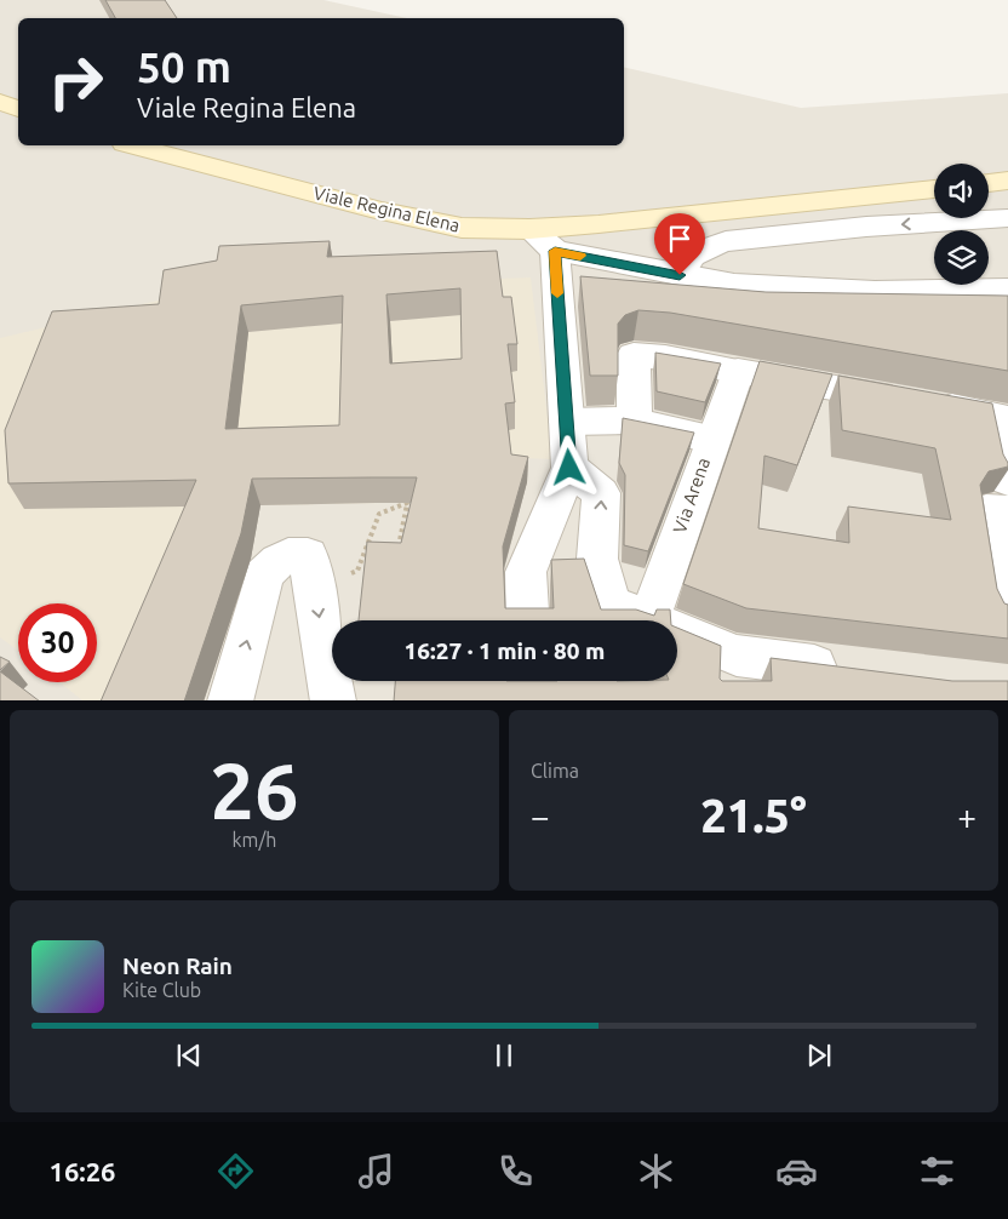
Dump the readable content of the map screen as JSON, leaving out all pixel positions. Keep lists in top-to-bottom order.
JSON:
{
  "streets": {
    "main road": ["Viale Regina Elena"],
    "street": ["Via Arena"]
  },
  "page": {
    "turn": ["50 m", "Viale Regina Elena"],
    "limit": "30",
    "trip": "16:27 · 1 min · 80 m",
    "tile": [
      ["26", "km/h"],
      "Clima"
    ],
    "heat": ["−", "21.5°", "+"],
    "song": ["Neon Rain", "Kite Club"],
    "tabs": "16:26"
  }
}
